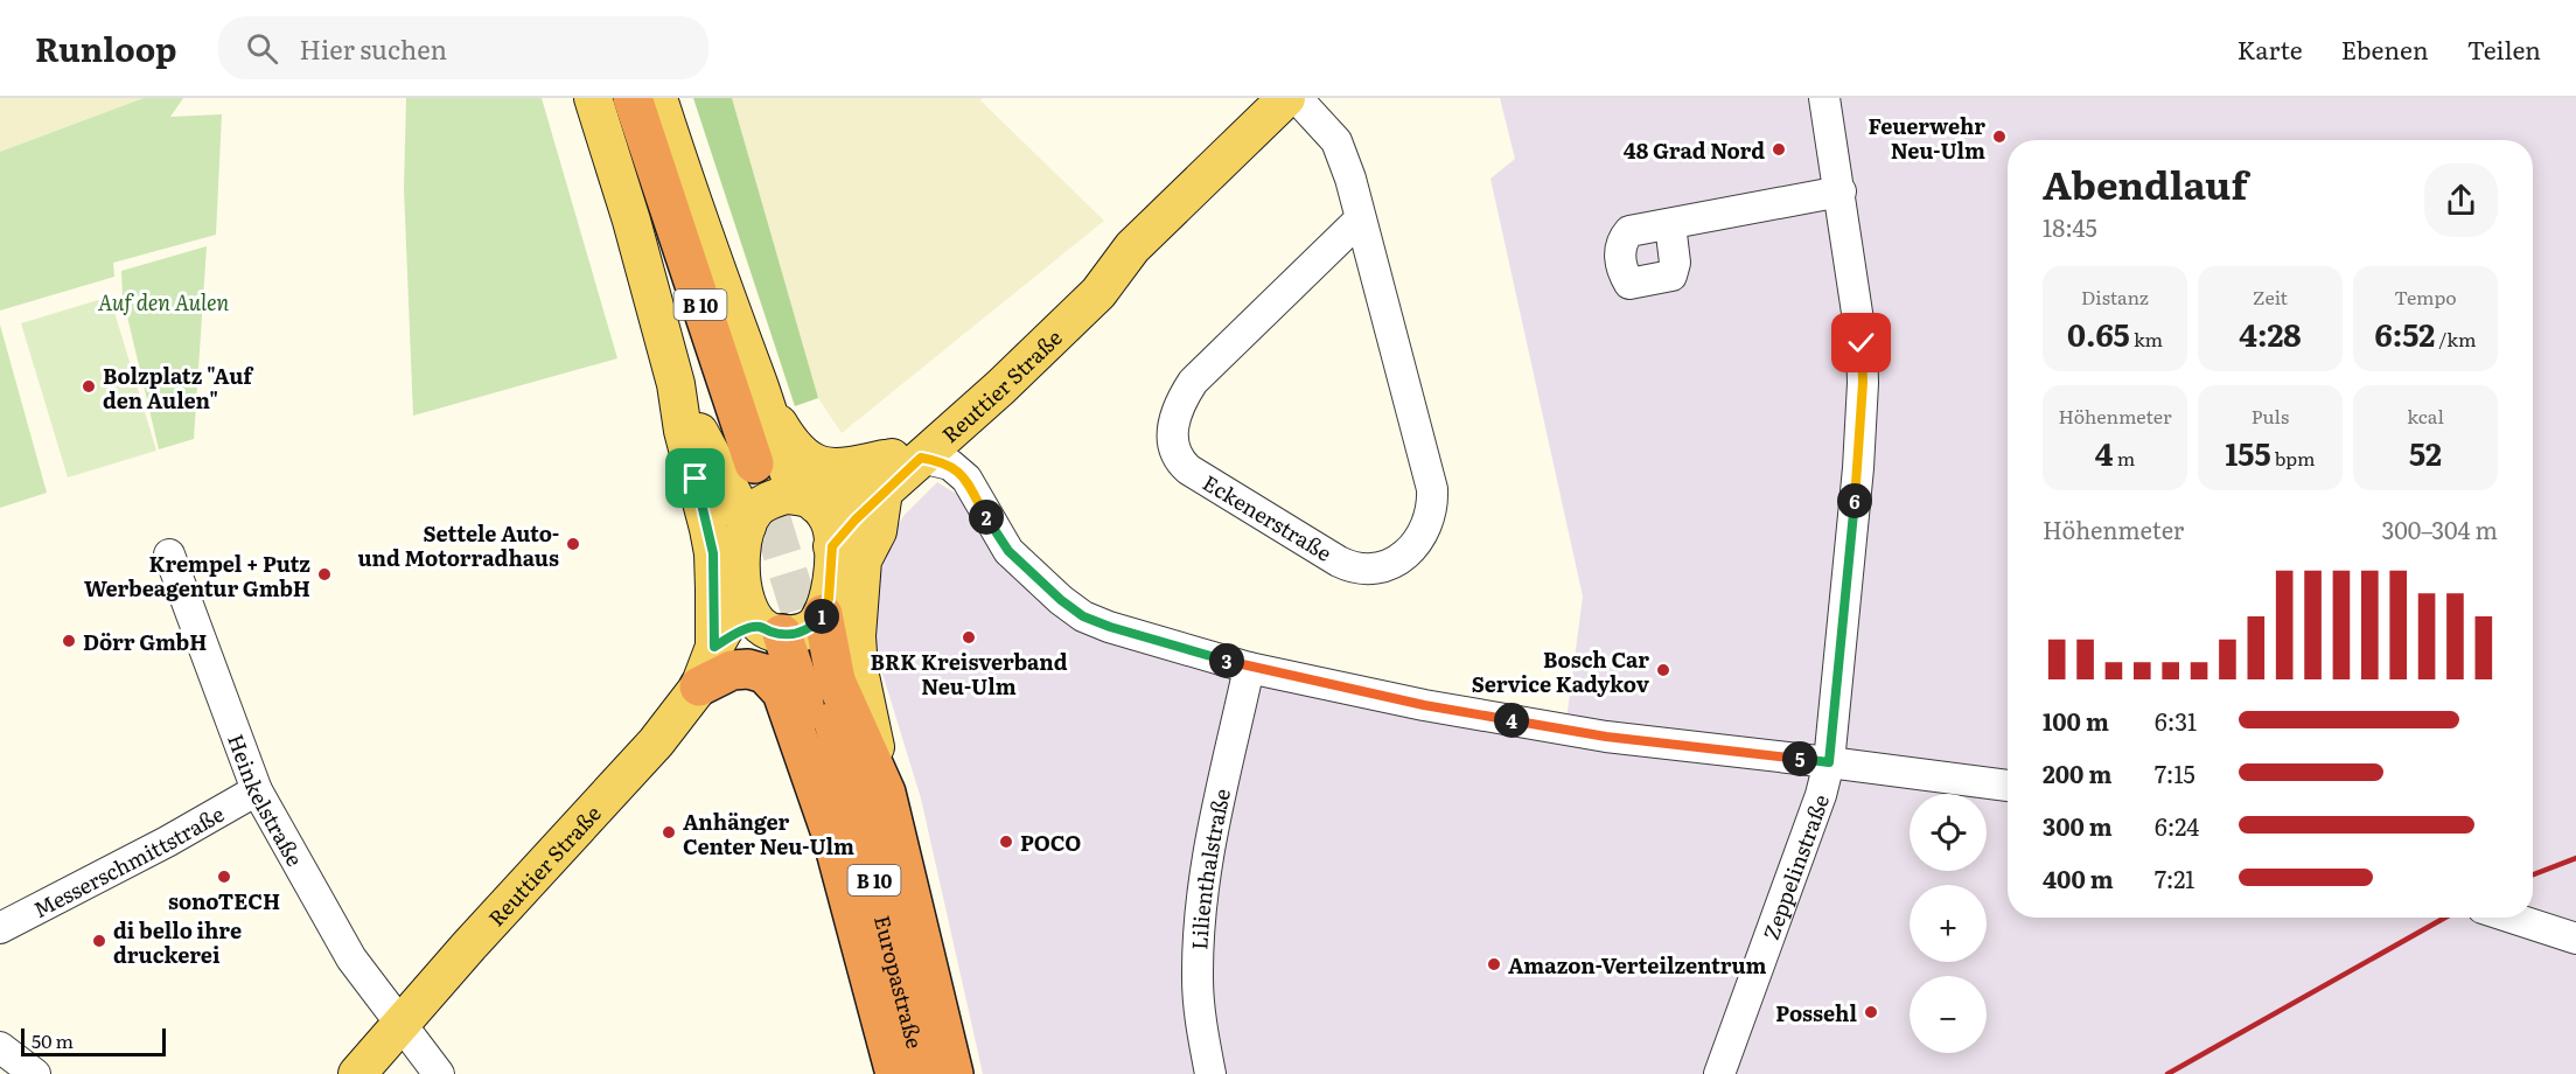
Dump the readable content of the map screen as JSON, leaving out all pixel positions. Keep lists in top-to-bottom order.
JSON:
{
  "streets": {
    "highway": ["B 10", "Europastraße"],
    "main road": ["Reuttier Straße"],
    "street": [
      "Eckenerstraße",
      "Heinkelstraße",
      "Messerschmittstraße",
      "Zeppelinstraße",
      "Lilienthalstraße"
    ]
  },
  "crossings": [
    ["Reuttier Straße", "Heinkelstraße"],
    ["Heinkelstraße", "Messerschmittstraße"]
  ],
  "parks": ["Auf den Aulen"],
  "places": [
    "Feuerwehr Neu-Ulm",
    "48 Grad Nord",
    "Bolzplatz \"Auf den Aulen\"",
    "Settele Auto- und Motorradhaus",
    "Krempel + Putz Werbeagentur GmbH",
    "BRK Kreisverband Neu-Ulm",
    "Dörr GmbH",
    "Bosch Car Service Kadykov",
    "Anhänger Center Neu-Ulm",
    "POCO",
    "sonoTECH",
    "di bello ihre druckerei",
    "Amazon-Verteilzentrum",
    "Possehl"
  ],
  "scale_bar": "50 m",
  "page": {
    "header": "Runloop",
    "search": "Hier suchen",
    "nav": ["Karte", "Ebenen", "Teilen"],
    "heading": ["Abendlauf", "18:45"],
    "stats": [
      ["Distanz", "0.65 km"],
      ["Zeit", "4:28"],
      ["Tempo", "6:52 /km"],
      ["Höhenmeter", "4 m"],
      ["Puls", "155 bpm"],
      ["kcal", "52"]
    ],
    "pins": [
      "6",
      "2",
      "1",
      "3",
      "4",
      "5"
    ],
    "chart": ["Höhenmeter", "300–304 m"],
    "list": [
      {
        "name": "100 m",
        "note": "6:31"
      },
      {
        "name": "200 m",
        "note": "7:15"
      },
      {
        "name": "300 m",
        "note": "6:24"
      },
      {
        "name": "400 m",
        "note": "7:21"
      }
    ],
    "map_buttons": ["+", "−"],
    "scale": "50 m"
  }
}
